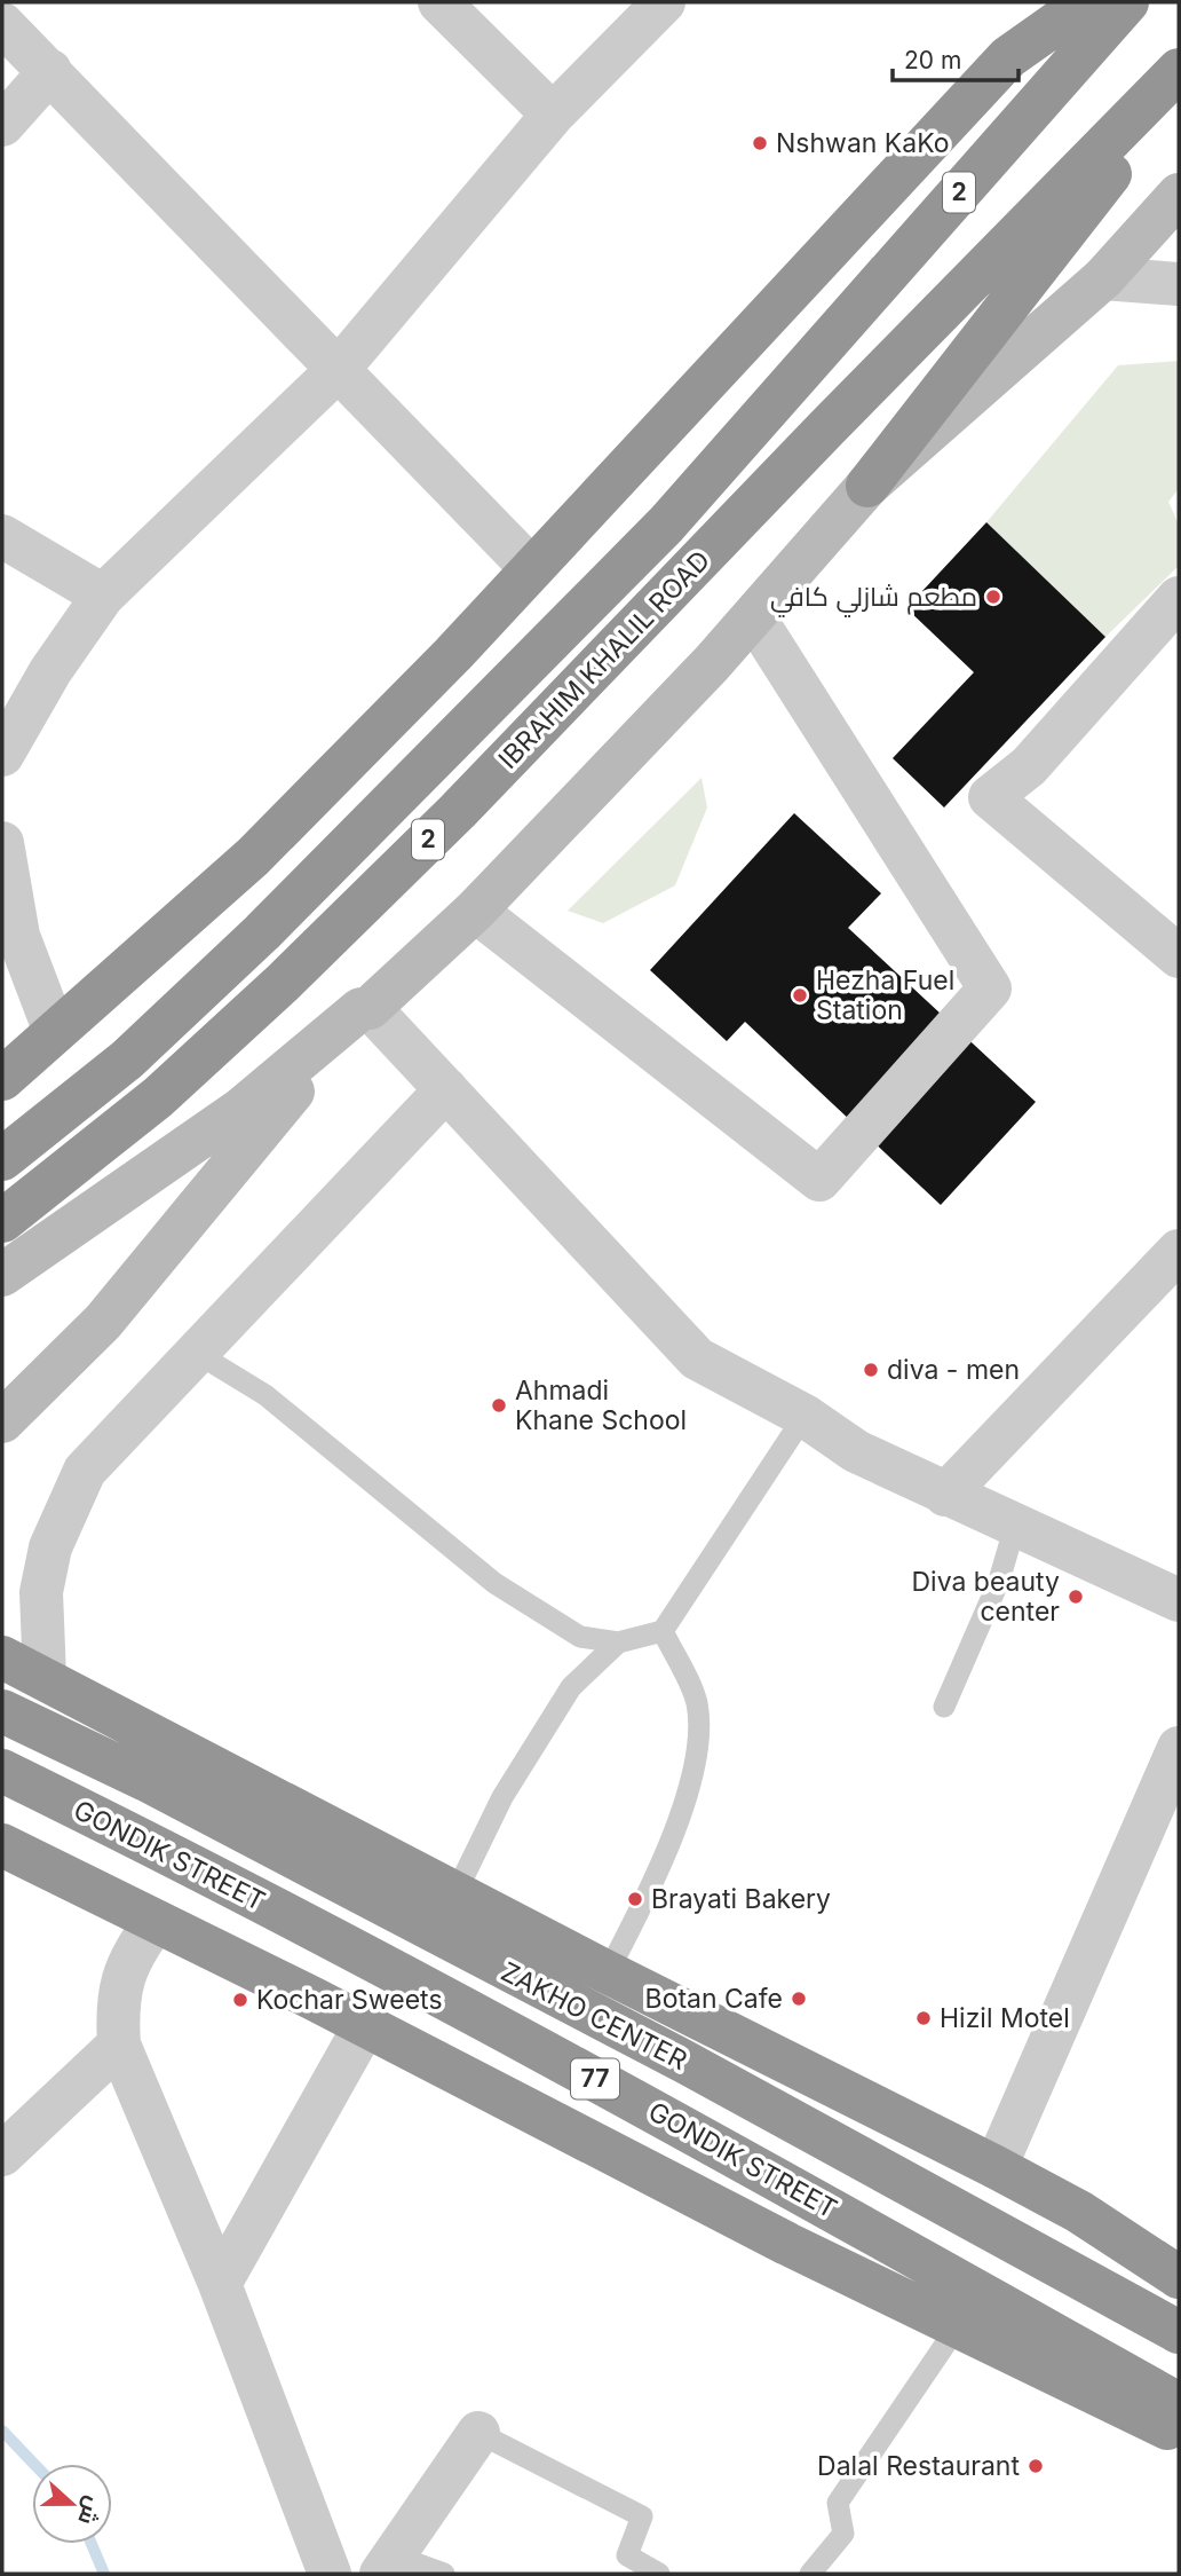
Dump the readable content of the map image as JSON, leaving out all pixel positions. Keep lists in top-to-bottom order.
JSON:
{
  "streets": {
    "highway": [
      "2",
      "IBRAHIM KHALIL ROAD",
      "GONDIK STREET",
      "ZAKHO CENTER",
      "77"
    ]
  },
  "places": [
    "Nshwan KaKo",
    "مطعم شازلي كافي",
    "Hezha Fuel Station",
    "diva - men",
    "Ahmadi Khane School",
    "Diva beauty center",
    "Brayati Bakery",
    "Botan Cafe",
    "Kochar Sweets",
    "Hizil Motel",
    "Dalal Restaurant"
  ],
  "scale_bar": "20 m",
  "north": "right"
}
